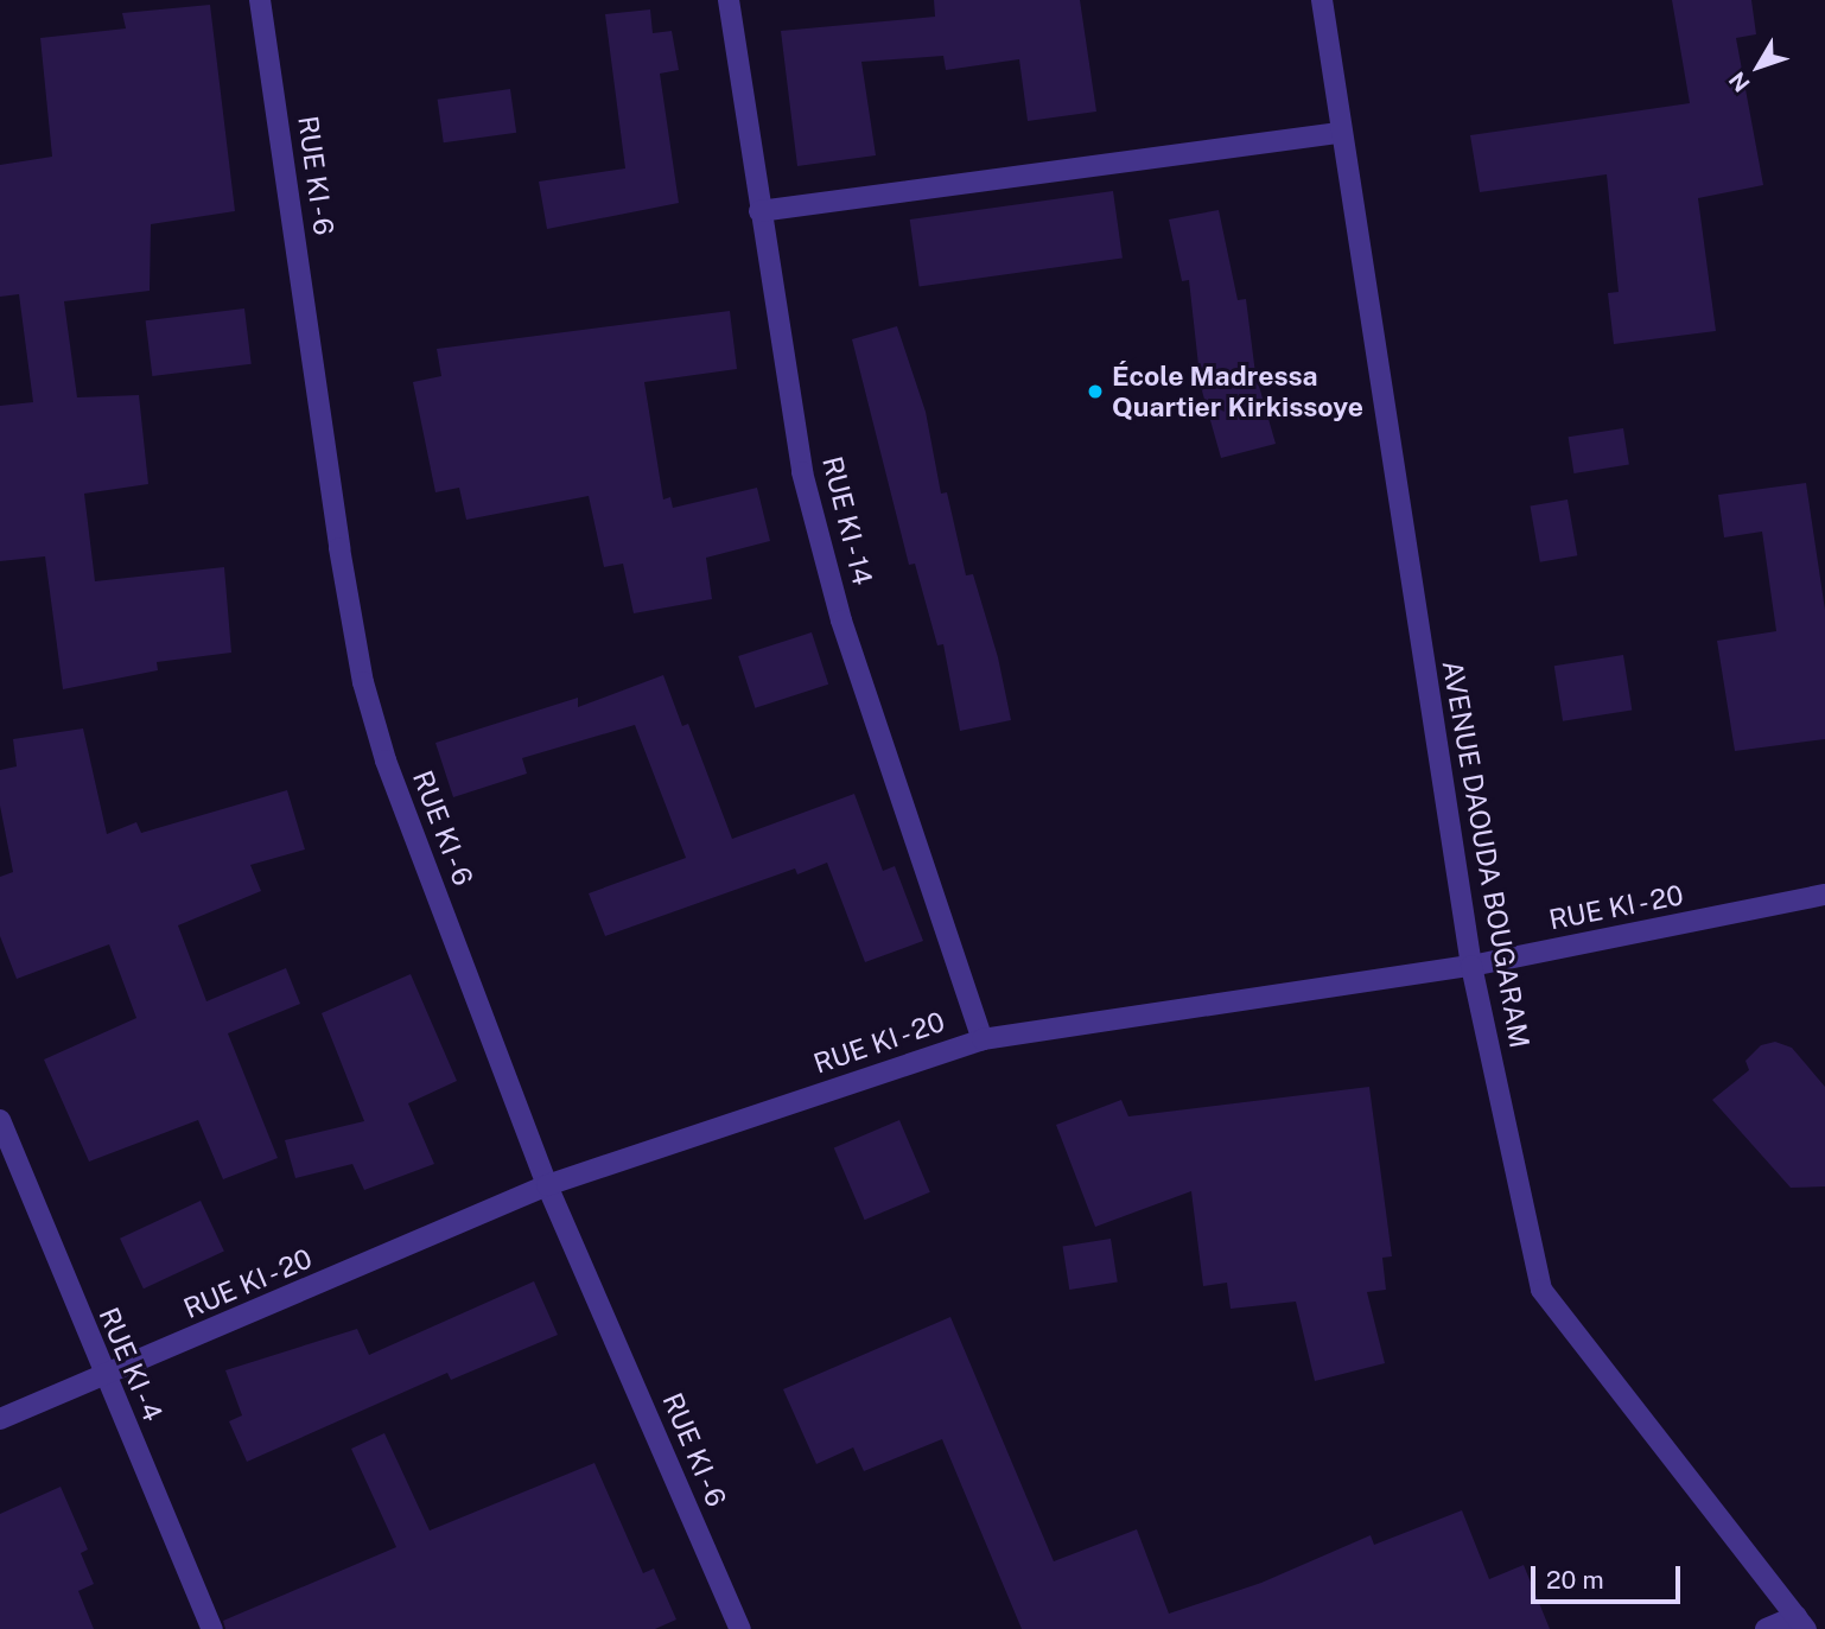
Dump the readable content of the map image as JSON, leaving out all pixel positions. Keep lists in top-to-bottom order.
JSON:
{
  "streets": {
    "street": [
      "RUE KI - 6",
      "RUE KI - 14",
      "AVENUE DAOUDA BOUGARAM",
      "RUE KI - 20",
      "RUE KI - 4"
    ]
  },
  "crossings": [
    ["RUE KI - 6", "RUE KI - 20"],
    ["RUE KI - 14", "RUE KI - 20"],
    ["AVENUE DAOUDA BOUGARAM", "RUE KI - 20"],
    ["RUE KI - 20", "RUE KI - 4"]
  ],
  "places": ["École Madressa Quartier Kirkissoye"],
  "scale_bar": "20 m",
  "north": "bottom left"
}
